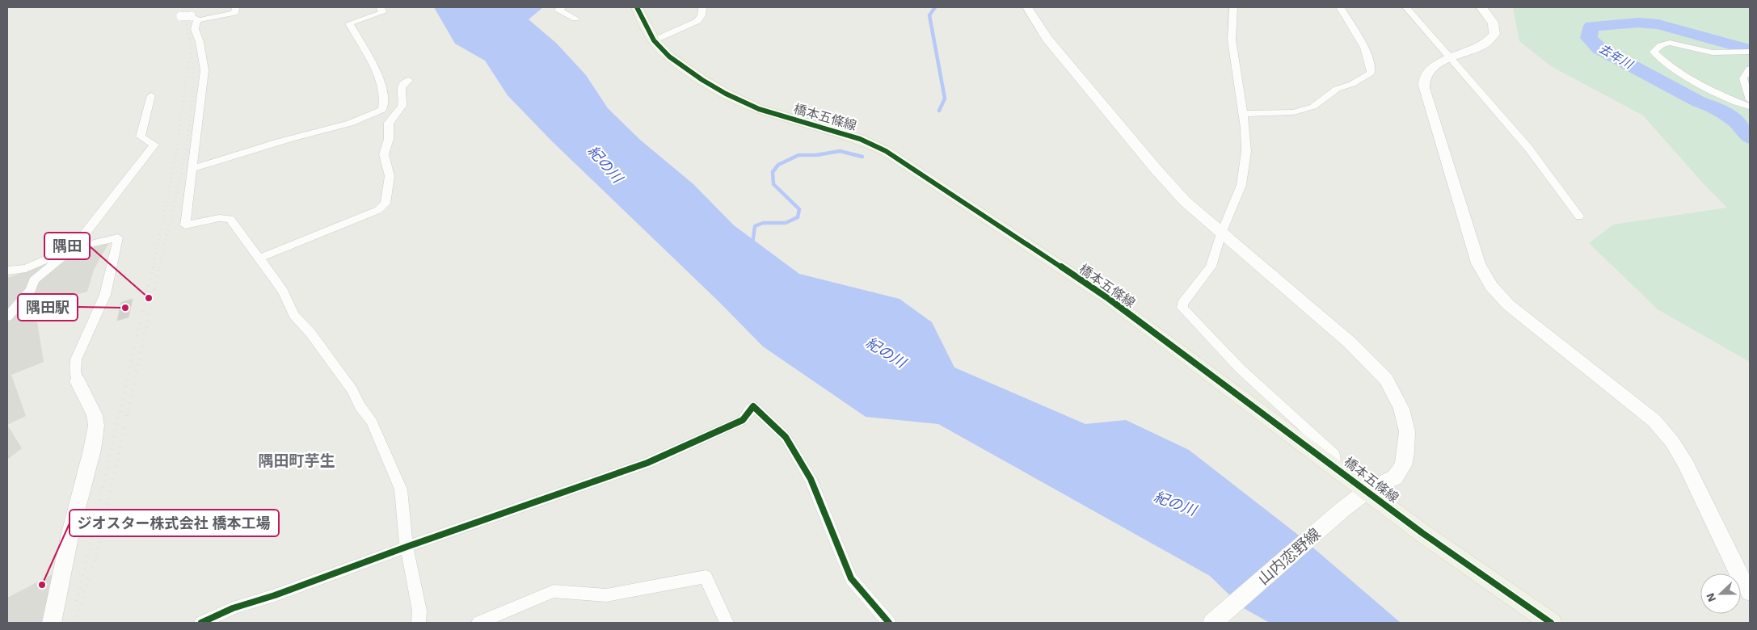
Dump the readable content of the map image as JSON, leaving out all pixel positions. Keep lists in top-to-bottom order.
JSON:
{
  "streets": {
    "main road": ["橋本五條線", "山内恋野線"]
  },
  "crossings": [
    ["橋本五條線", "山内恋野線"]
  ],
  "districts": ["隅田町芋生"],
  "water": ["去年川", "紀の川"],
  "places": ["隅田", "隅田駅", "ジオスター株式会社 橋本工場"],
  "north": "left"
}
